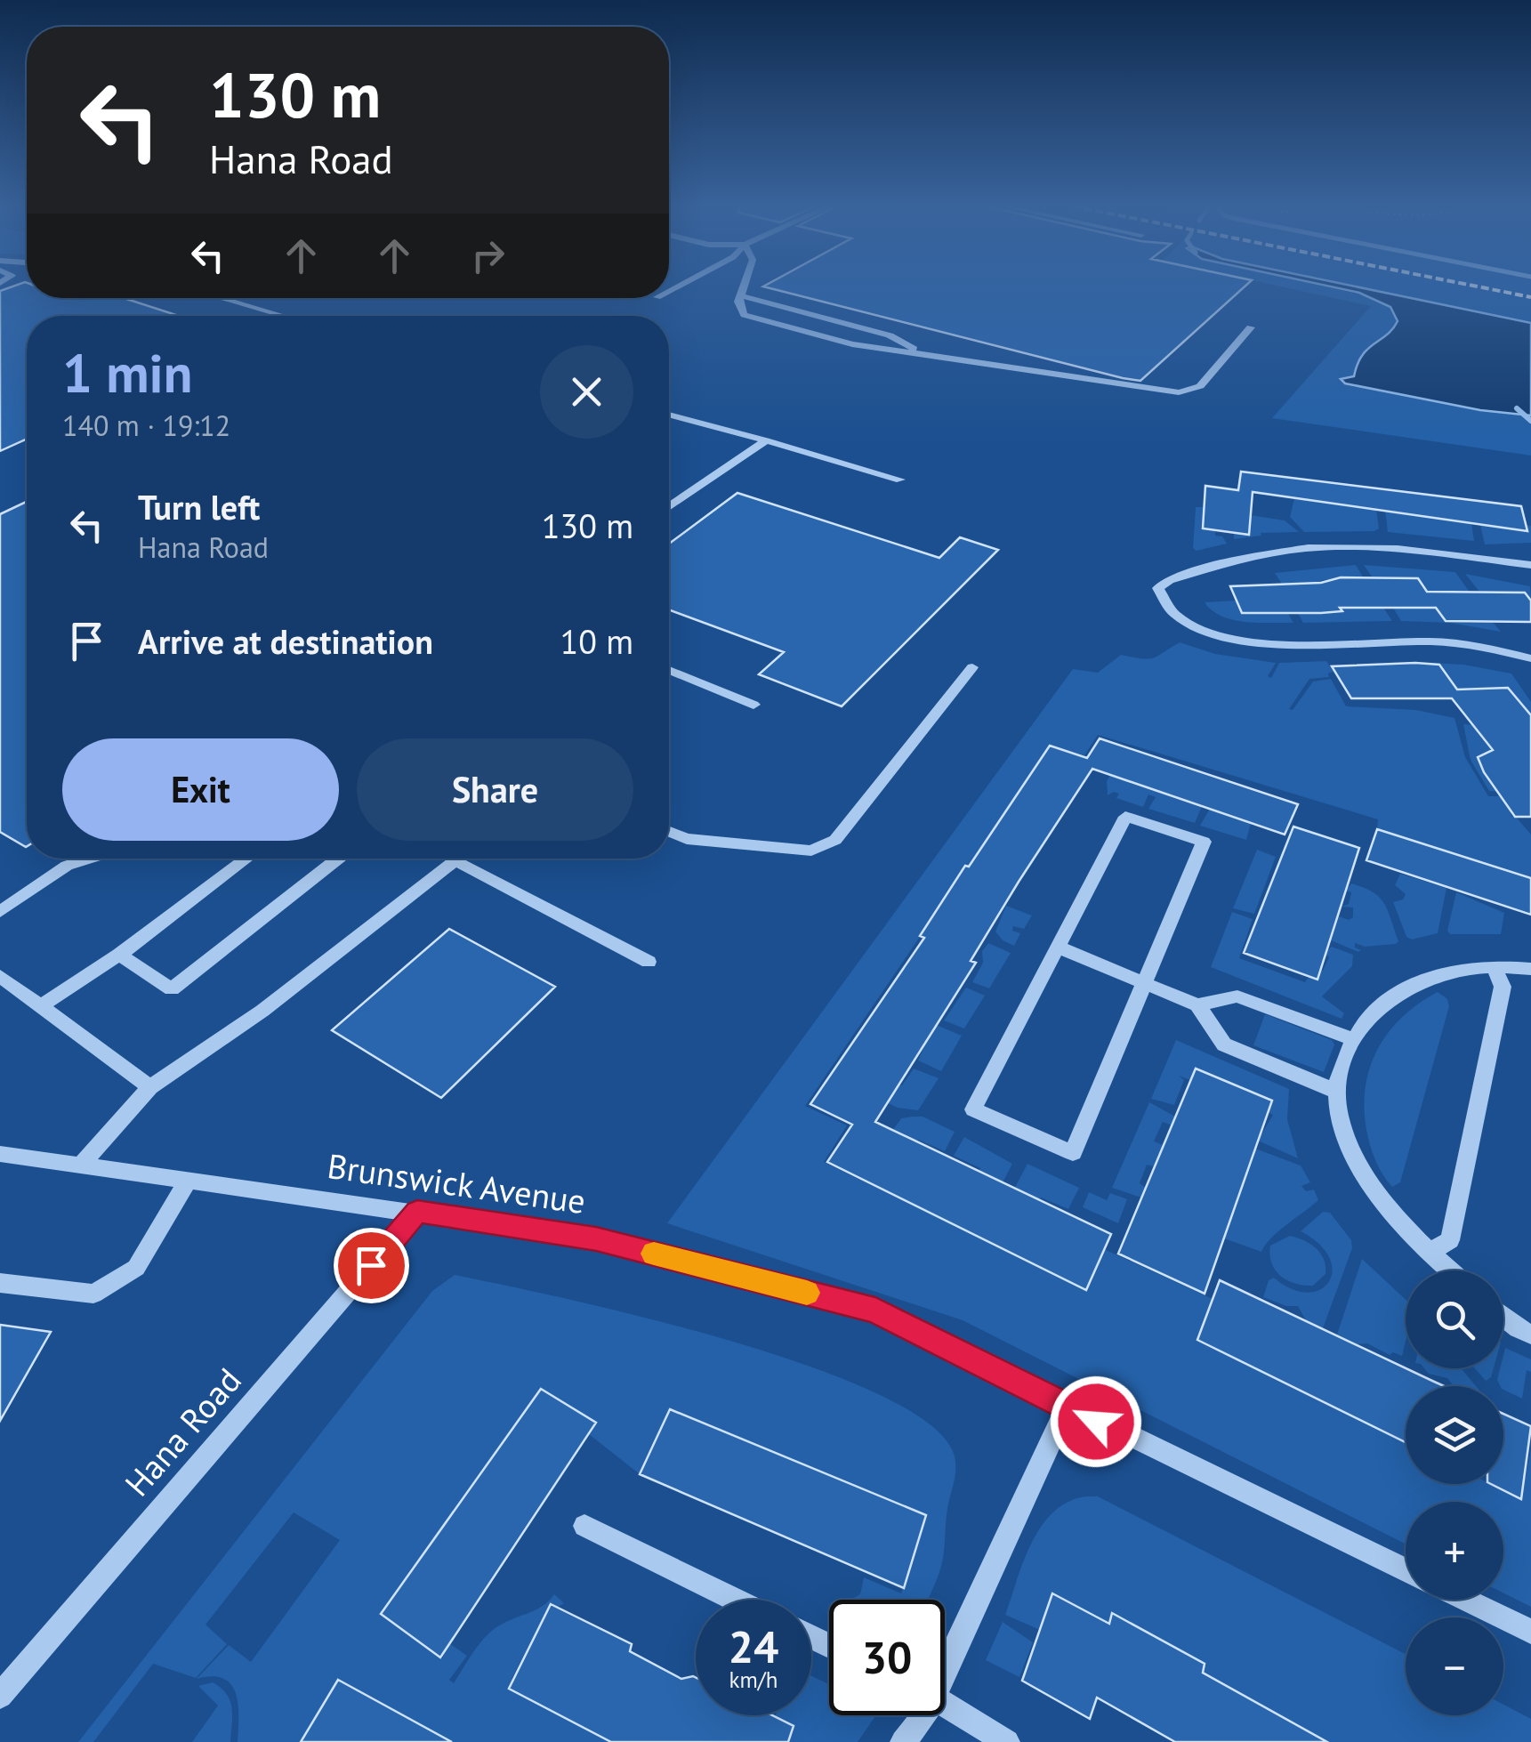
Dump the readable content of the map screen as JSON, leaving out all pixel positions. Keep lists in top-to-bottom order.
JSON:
{
  "streets": {
    "street": ["Brunswick Avenue", "Hana Road"]
  },
  "crossings": [
    ["Brunswick Avenue", "Hana Road"]
  ],
  "page": {
    "turn": ["130 m", "Hana Road"],
    "heading": ["1 min", "140 m · 19:12"],
    "list": [
      {
        "name": "Turn left",
        "note": "Hana Road",
        "value": "130 m"
      },
      {
        "name": "Arrive at destination",
        "value": "10 m"
      }
    ],
    "buttons": ["Exit", "Share"],
    "map_buttons": ["+", "−"],
    "speed": "24 km/h",
    "limit": "30"
  }
}
